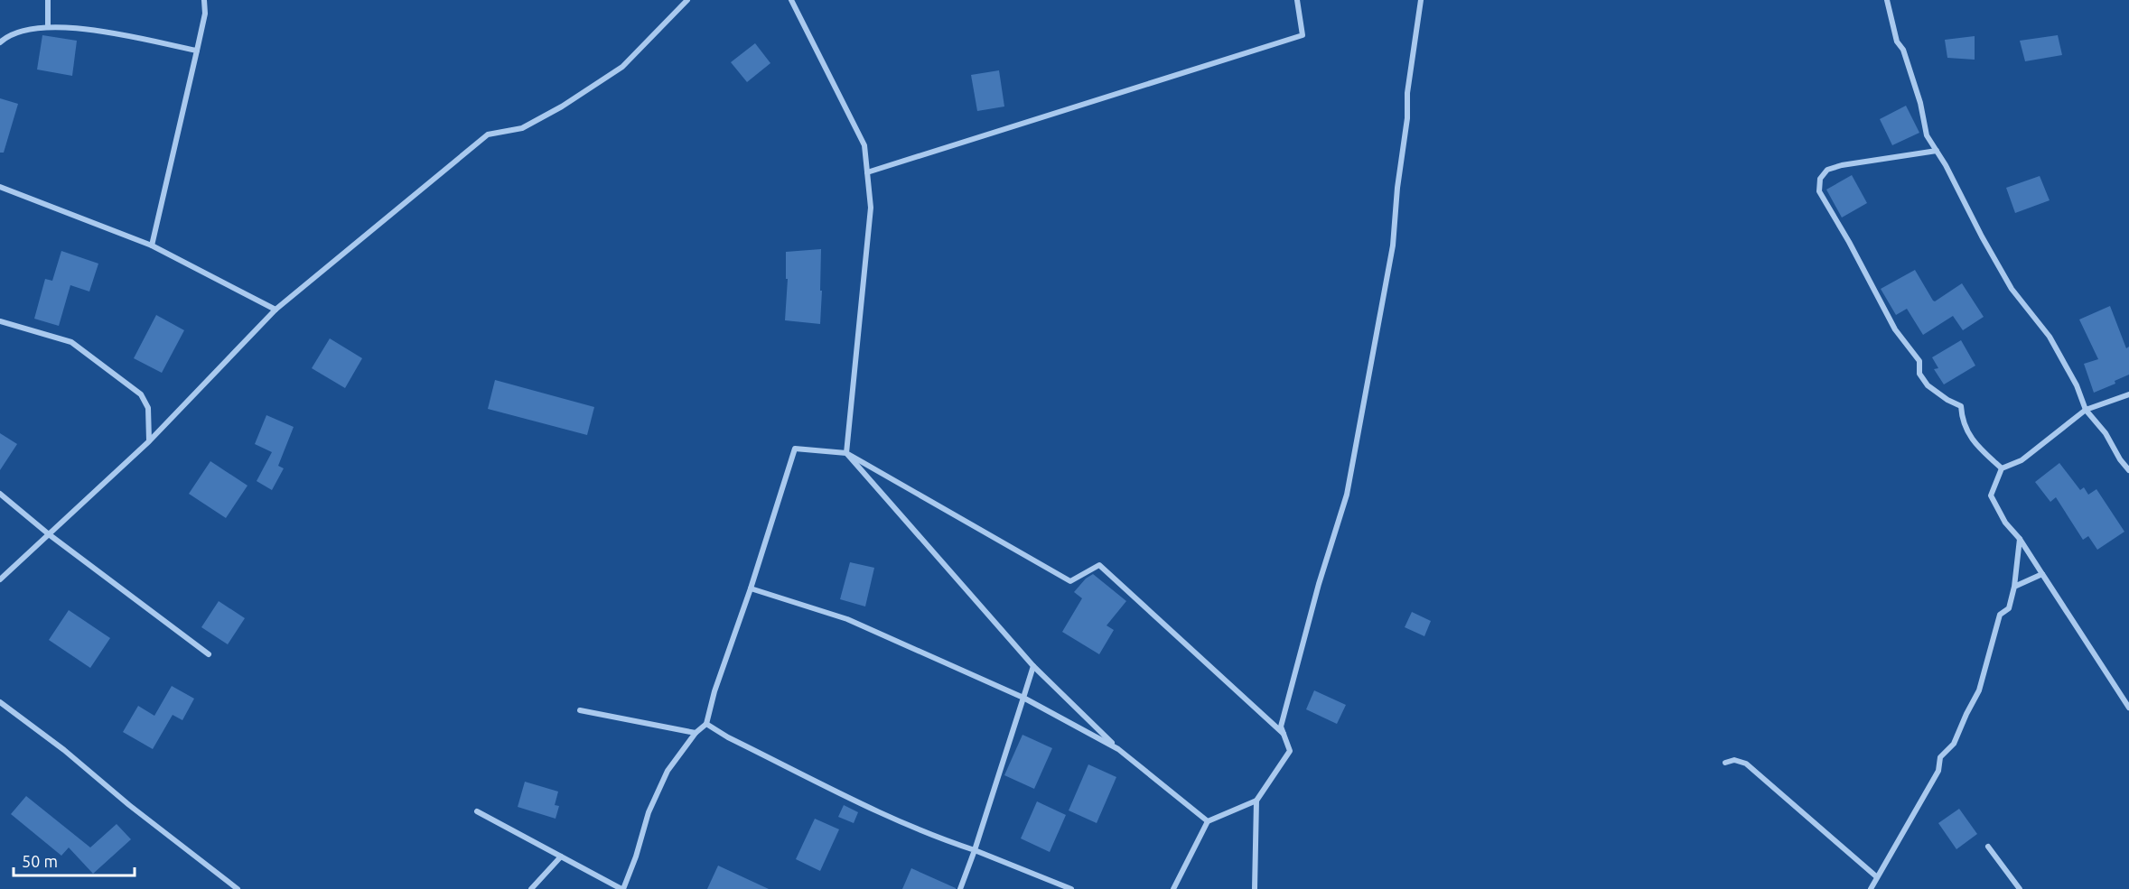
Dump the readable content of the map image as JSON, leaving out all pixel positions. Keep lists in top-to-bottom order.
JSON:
{
  "scale_bar": "50 m"
}
